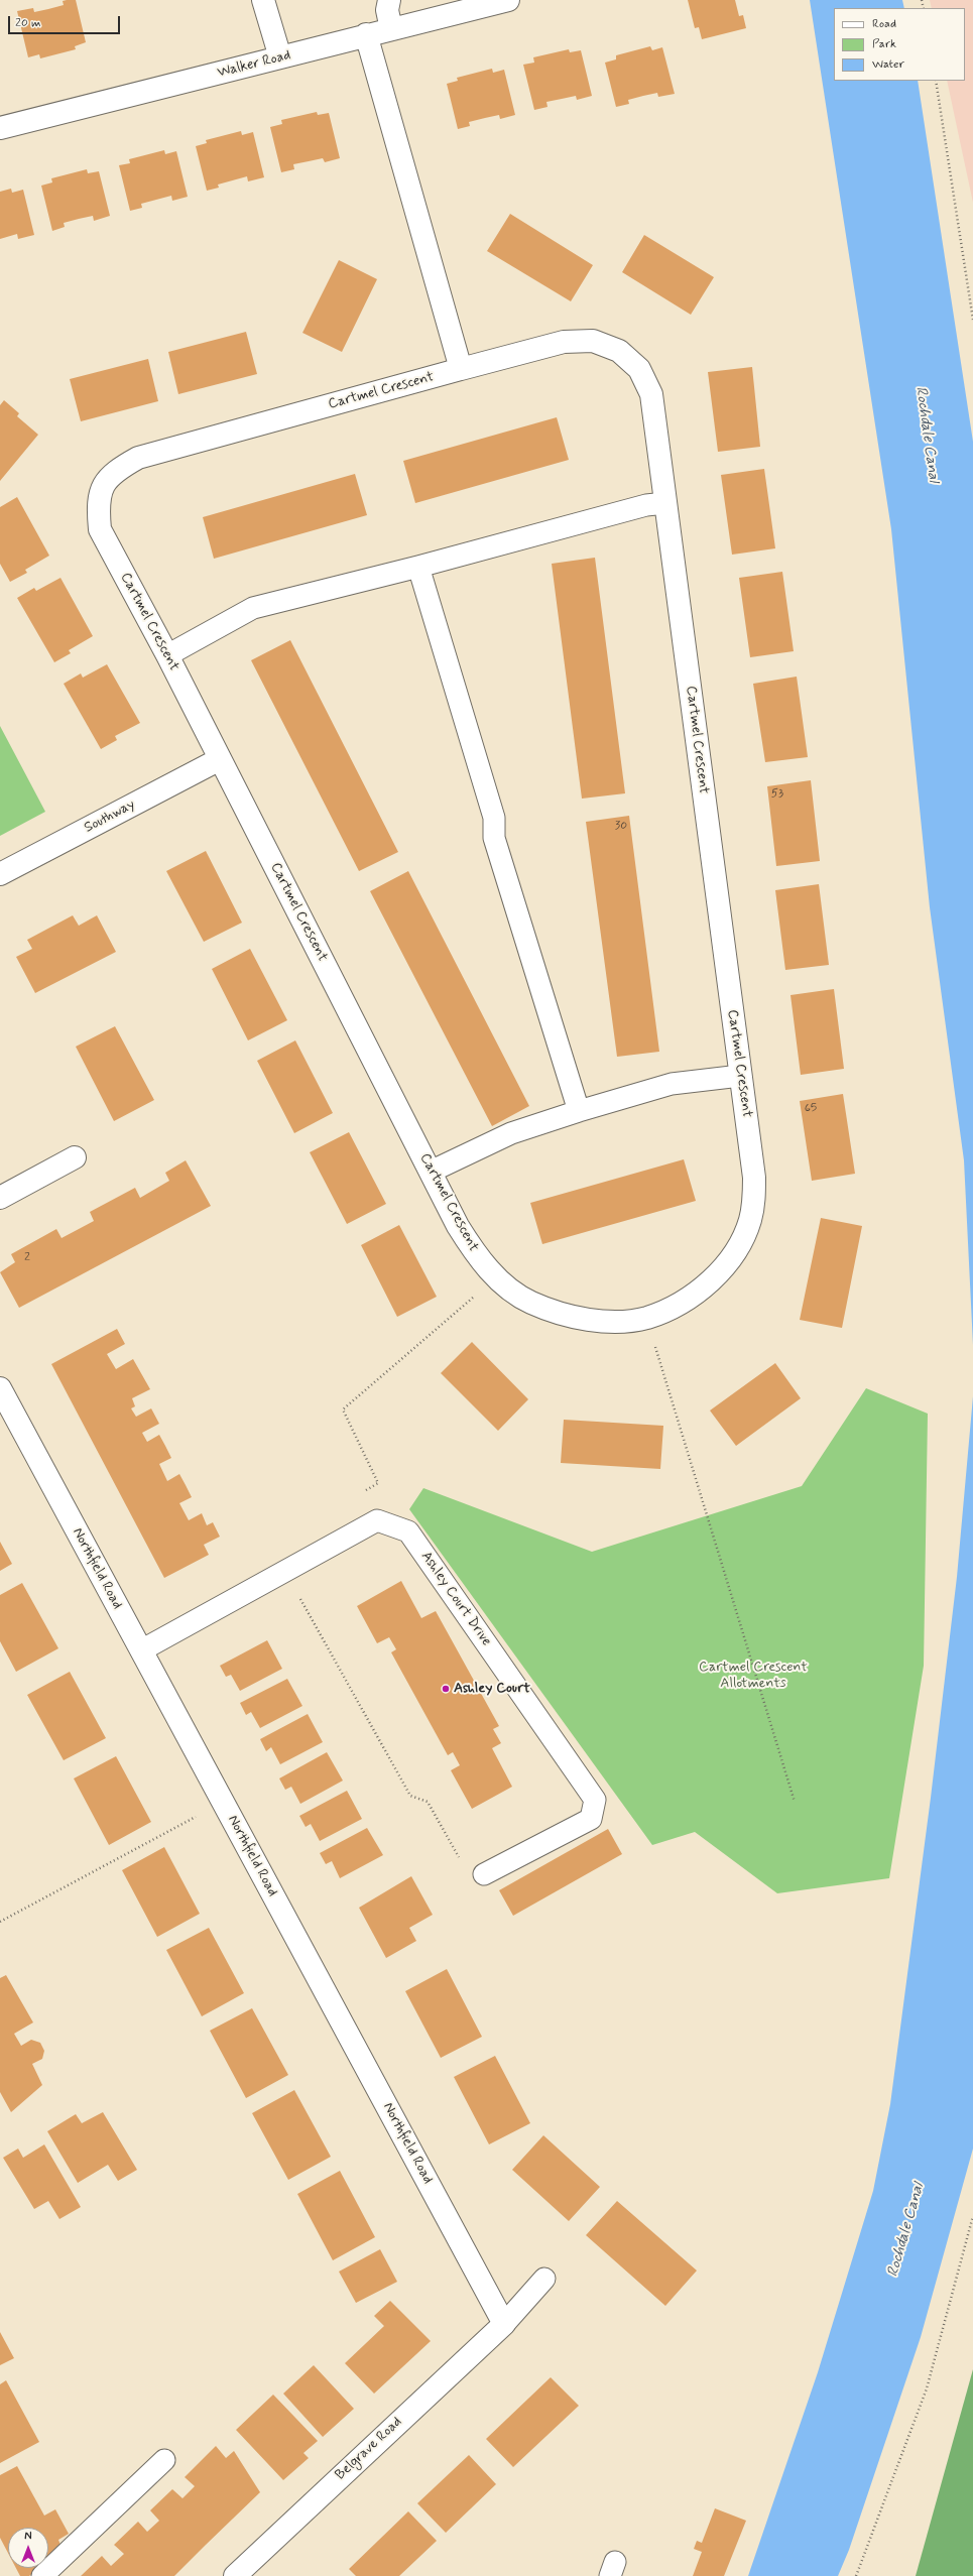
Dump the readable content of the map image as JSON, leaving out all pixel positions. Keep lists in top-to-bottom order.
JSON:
{
  "streets": {
    "street": [
      "Walker Road",
      "Cartmel Crescent",
      "Southway",
      "Northfield Road",
      "Belgrave Road"
    ],
    "lane": ["Ashley Court Drive"]
  },
  "crossings": [
    ["Cartmel Crescent", "Southway"],
    ["Northfield Road", "Ashley Court Drive"],
    ["Northfield Road", "Belgrave Road"]
  ],
  "water": ["Rochdale Canal"],
  "parks": ["Cartmel Crescent Allotments"],
  "places": ["Ashley Court"],
  "house_numbers": [
    "53",
    "30",
    "65",
    "2"
  ],
  "legend": ["Road", "Park", "Water"],
  "scale_bar": "20 m",
  "north": "top"
}
